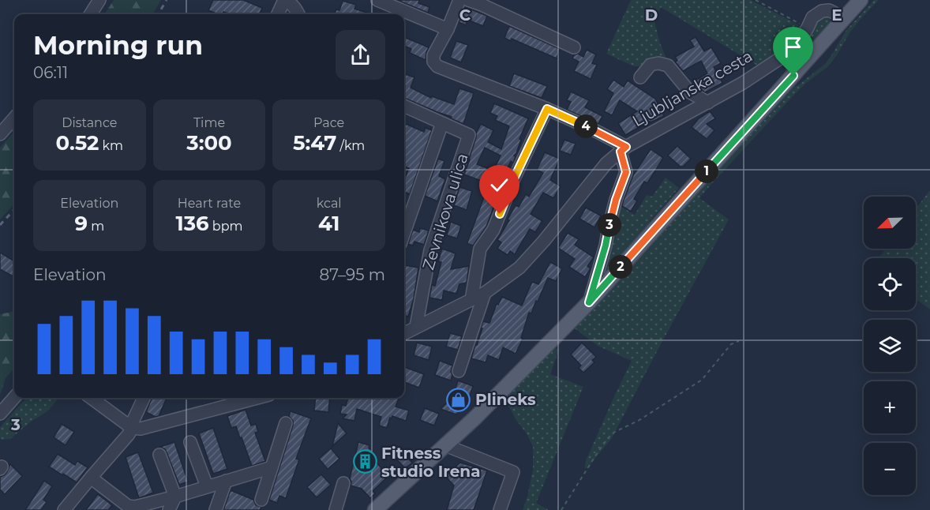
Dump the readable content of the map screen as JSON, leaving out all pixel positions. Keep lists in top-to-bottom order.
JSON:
{
  "streets": {
    "street": ["Ljubljanska cesta", "Zevnikova ulica"]
  },
  "crossings": [
    ["Ljubljanska cesta", "Zevnikova ulica"]
  ],
  "places": {
    "shop": ["Plineks"],
    "building": ["Fitness studio Irena"]
  },
  "north": "bottom left",
  "page": {
    "heading": ["Morning run", "06:11"],
    "stats": [
      ["Distance", "0.52 km"],
      ["Time", "3:00"],
      ["Pace", "5:47 /km"],
      ["Elevation", "9 m"],
      ["Heart rate", "136 bpm"],
      ["kcal", "41"]
    ],
    "pins": [
      "4",
      "1",
      "3",
      "2"
    ],
    "map_buttons": ["+", "−"],
    "chart": ["Elevation", "87–95 m"]
  },
  "grid": {
    "columns": ["C", "D", "E"],
    "rows": ["3"]
  }
}
